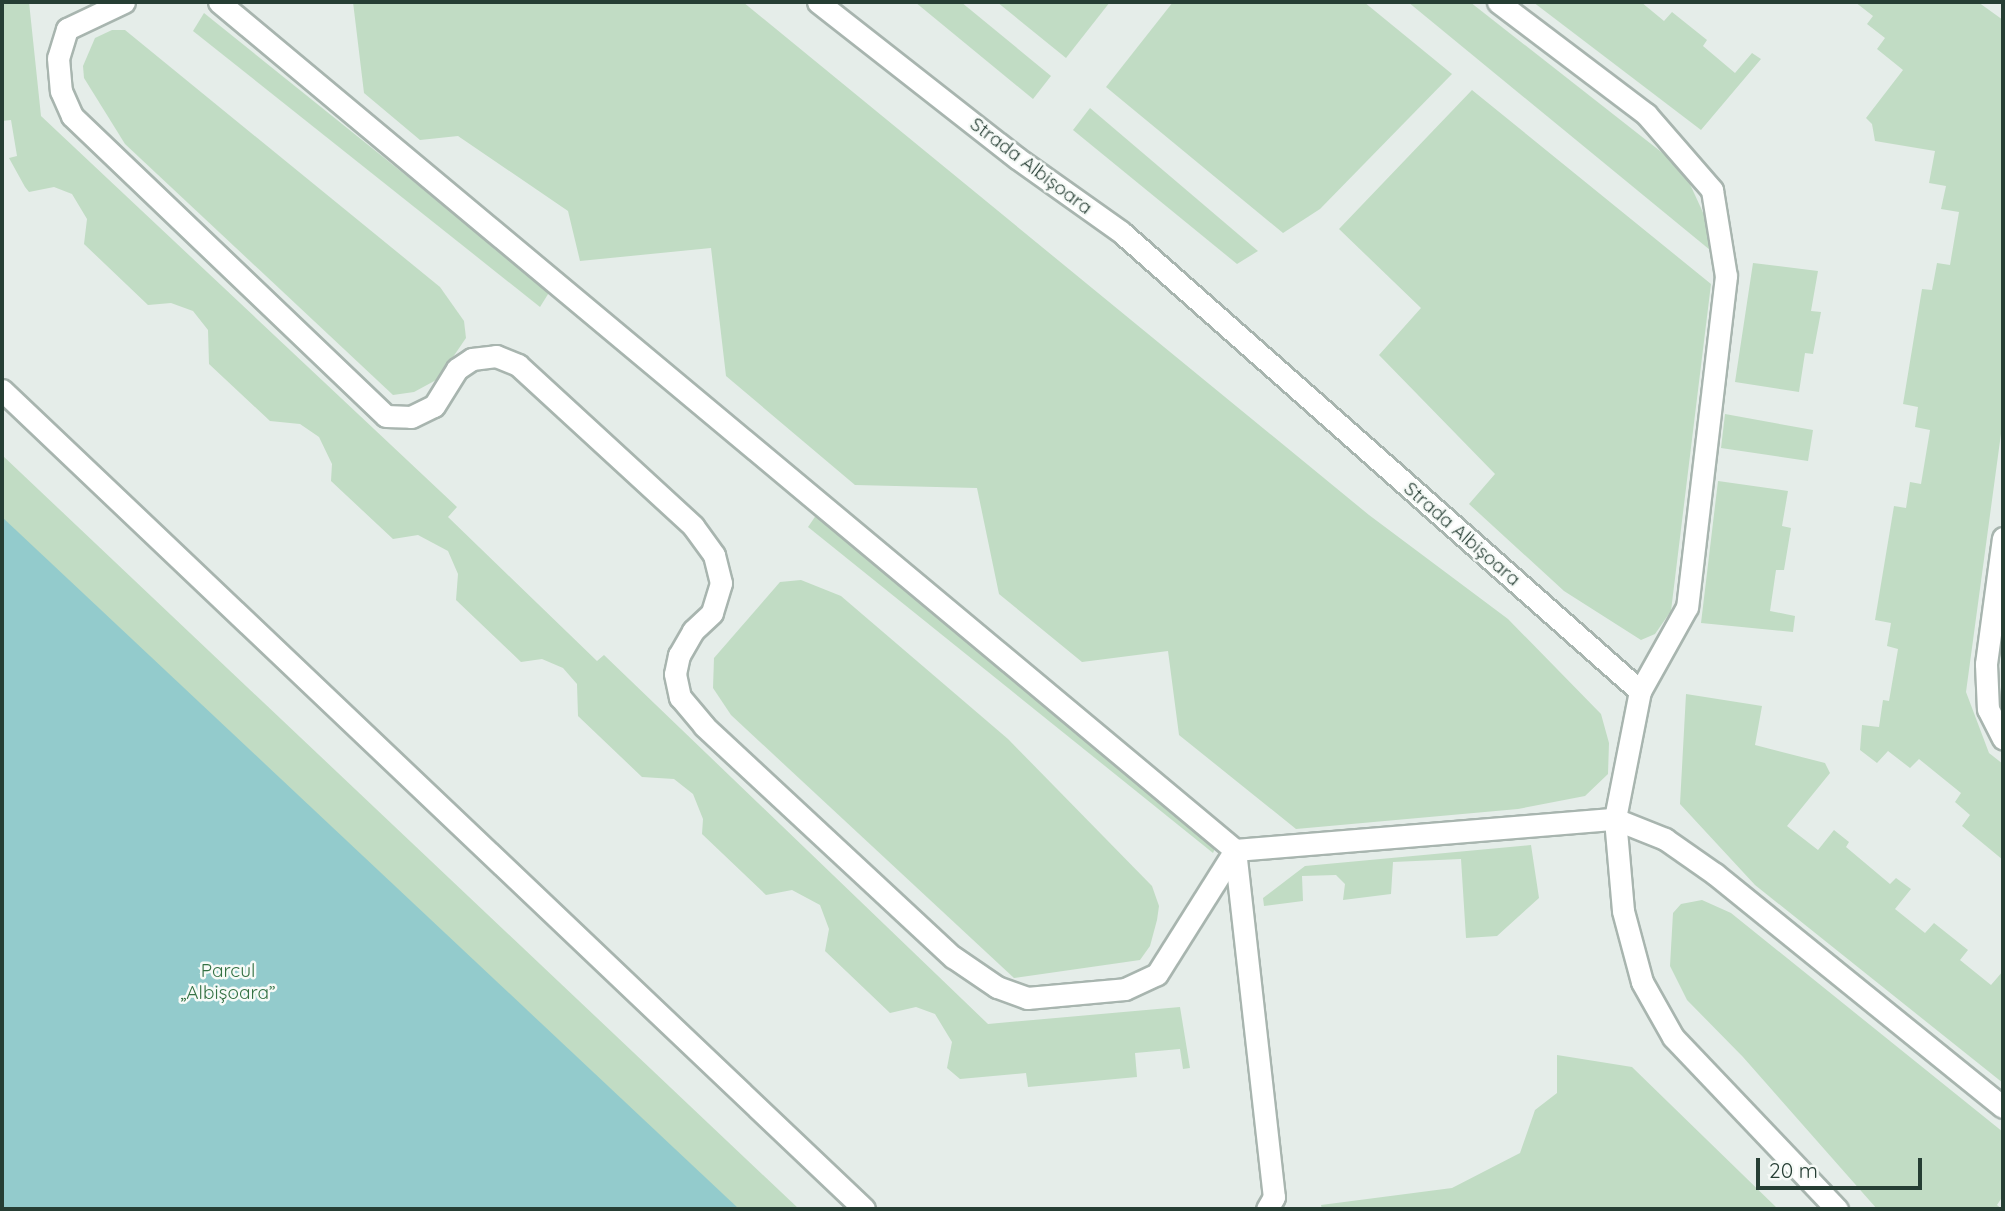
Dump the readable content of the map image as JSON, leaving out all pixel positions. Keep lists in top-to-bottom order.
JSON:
{
  "streets": {
    "lane": ["Strada Albișoara"]
  },
  "parks": ["Parcul „Albișoara”"],
  "scale_bar": "20 m"
}
